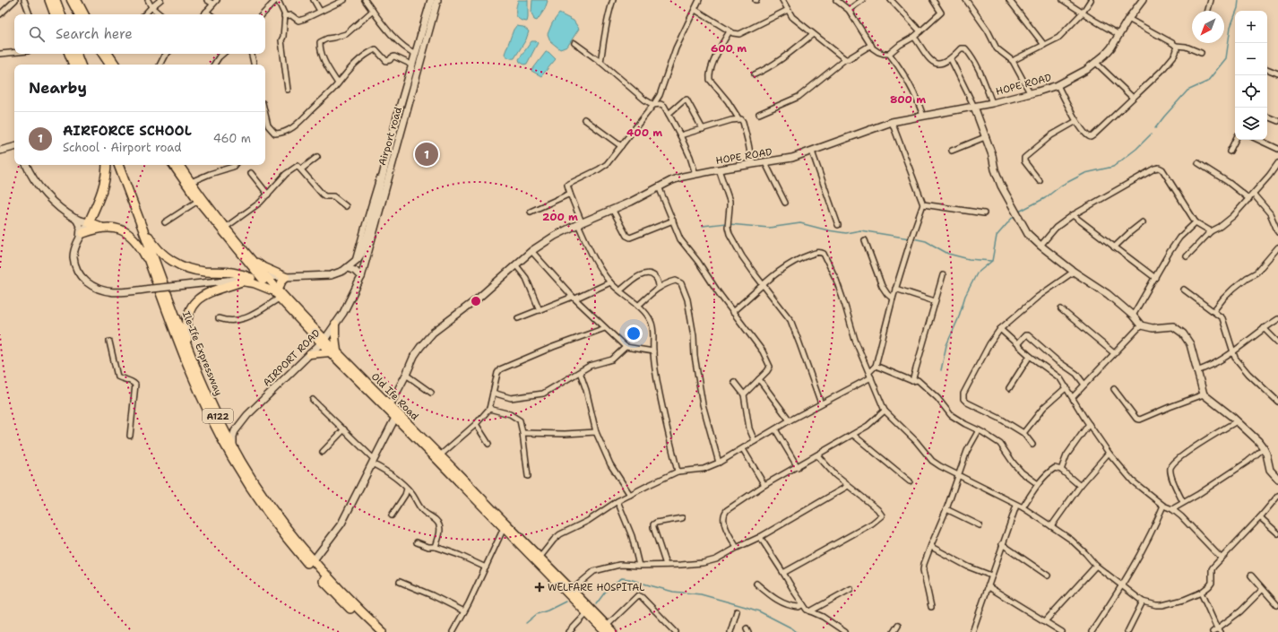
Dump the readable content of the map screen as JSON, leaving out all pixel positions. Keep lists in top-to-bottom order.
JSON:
{
  "streets": {
    "highway": ["Ile-Ife Expressway", "A122"],
    "main road": ["Old Ife Road"],
    "street": ["HOPE ROAD", "Airport road", "AIRPORT ROAD"]
  },
  "crossings": [
    ["HOPE ROAD", "Old Ife Road"],
    ["Airport road", "AIRPORT ROAD"],
    ["Ile-Ife Expressway", "AIRPORT ROAD"],
    ["AIRPORT ROAD", "Old Ife Road"]
  ],
  "places": {
    "health": ["WELFARE HOSPITAL"]
  },
  "north": "bottom left",
  "page": {
    "map_buttons": ["+", "−"],
    "search": "Search here",
    "heading": "Nearby",
    "list": [
      {
        "mark": "1",
        "name": "AIRFORCE SCHOOL",
        "note": "School · Airport road",
        "value": "460 m"
      }
    ],
    "pins": "1"
  },
  "rings": [
    "600 m",
    "800 m",
    "400 m",
    "200 m"
  ]
}
